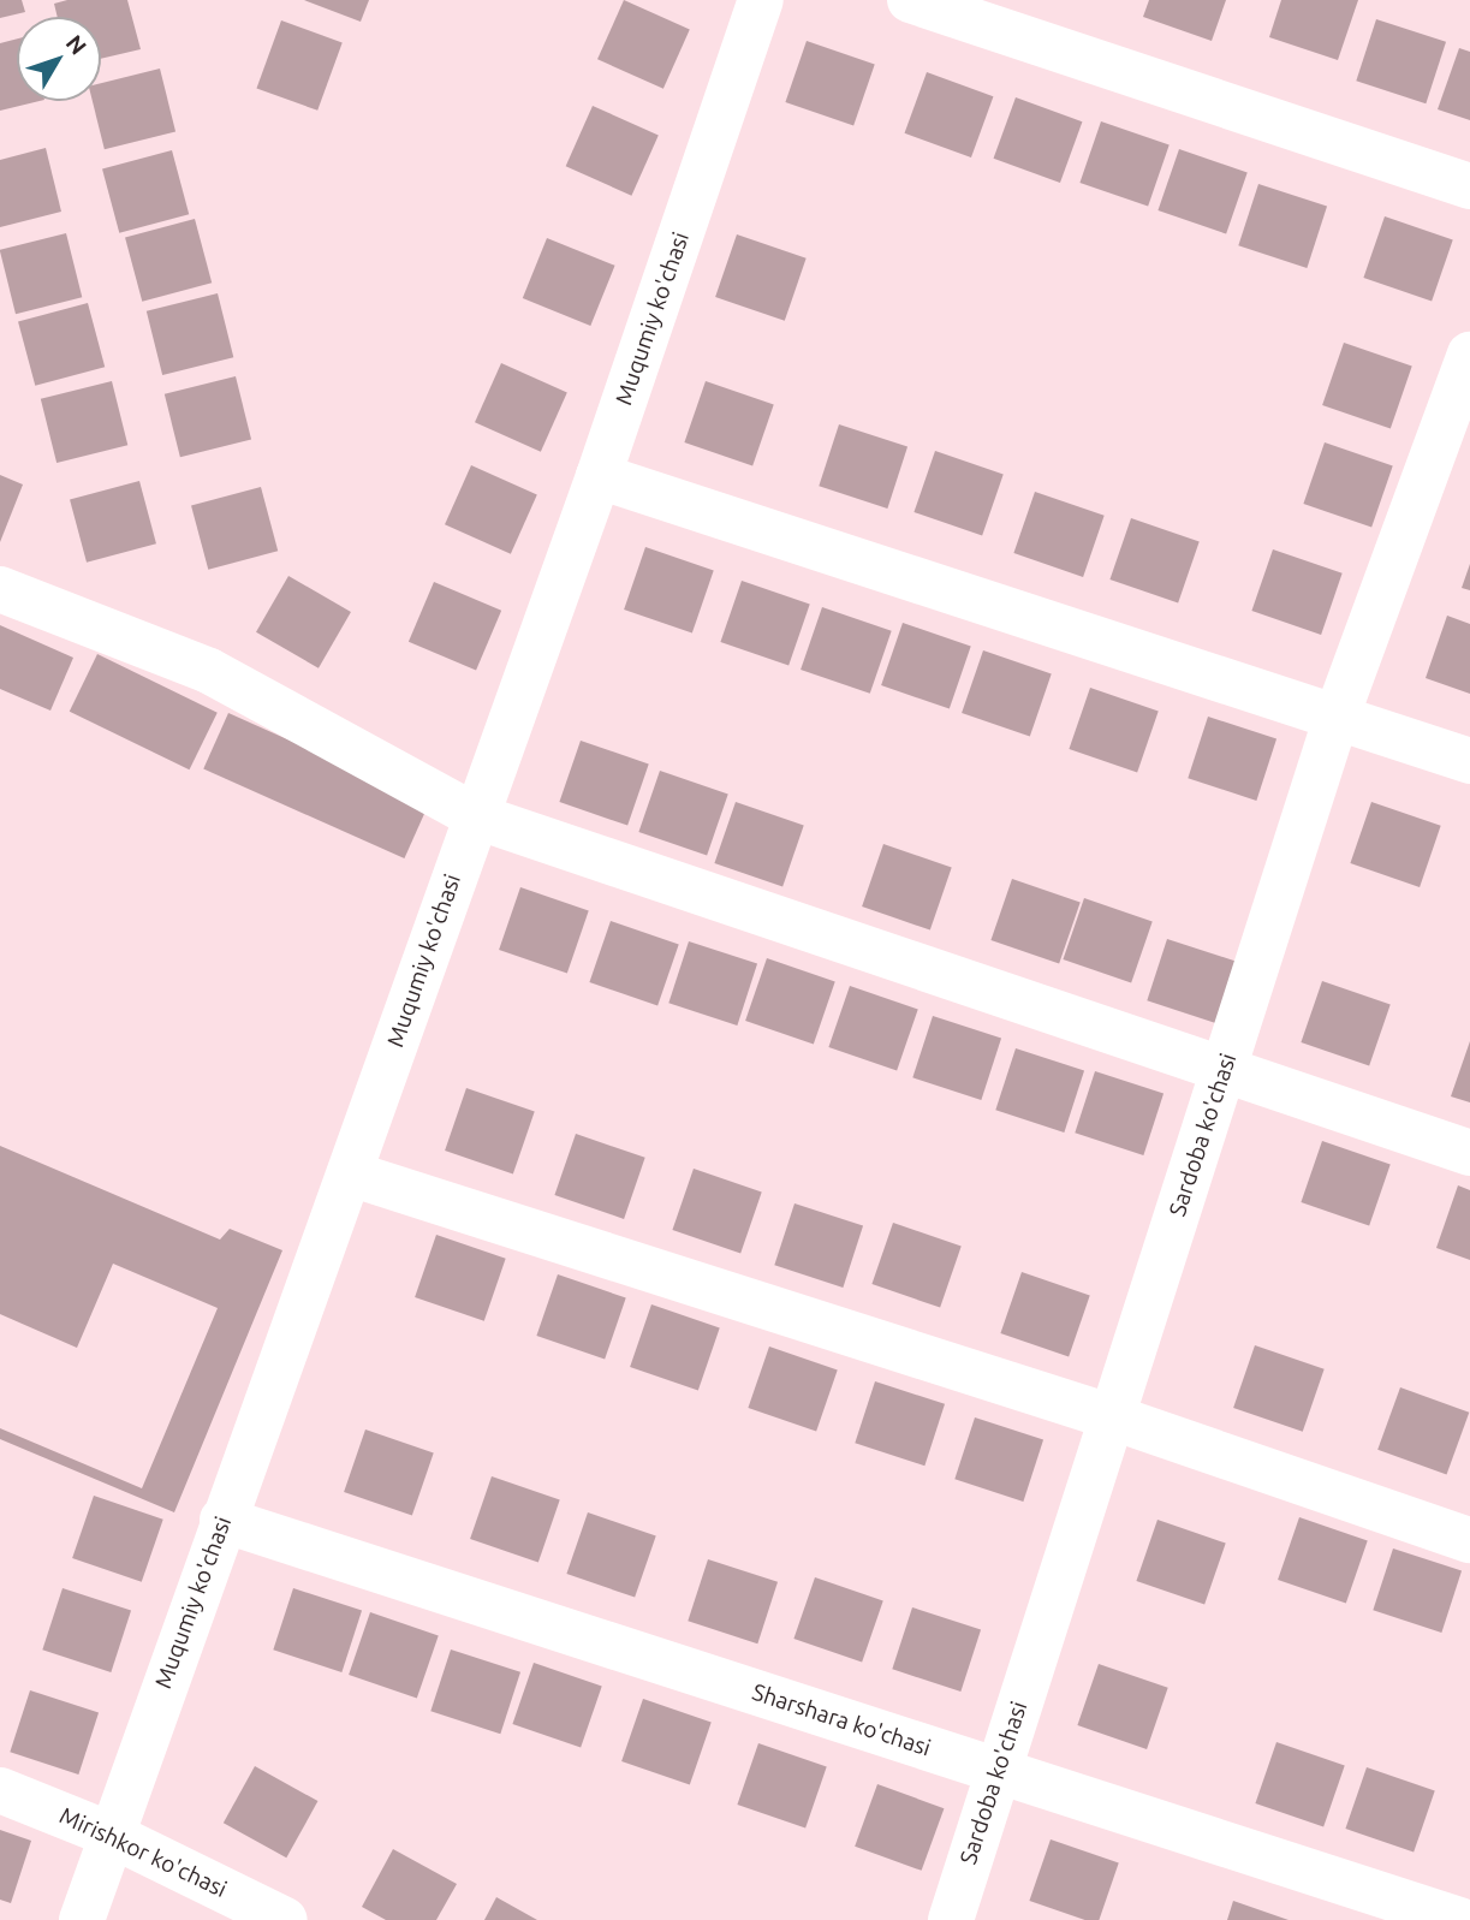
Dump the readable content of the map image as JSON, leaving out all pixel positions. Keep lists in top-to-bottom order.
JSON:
{
  "streets": {
    "street": [
      "Muqumiy ko'chasi",
      "Sardoba ko'chasi",
      "Sharshara ko'chasi",
      "Mirishkor ko'chasi"
    ]
  },
  "crossings": [
    ["Muqumiy ko'chasi", "Sharshara ko'chasi"],
    ["Muqumiy ko'chasi", "Mirishkor ko'chasi"],
    ["Sardoba ko'chasi", "Sharshara ko'chasi"]
  ],
  "north": "top right"
}
